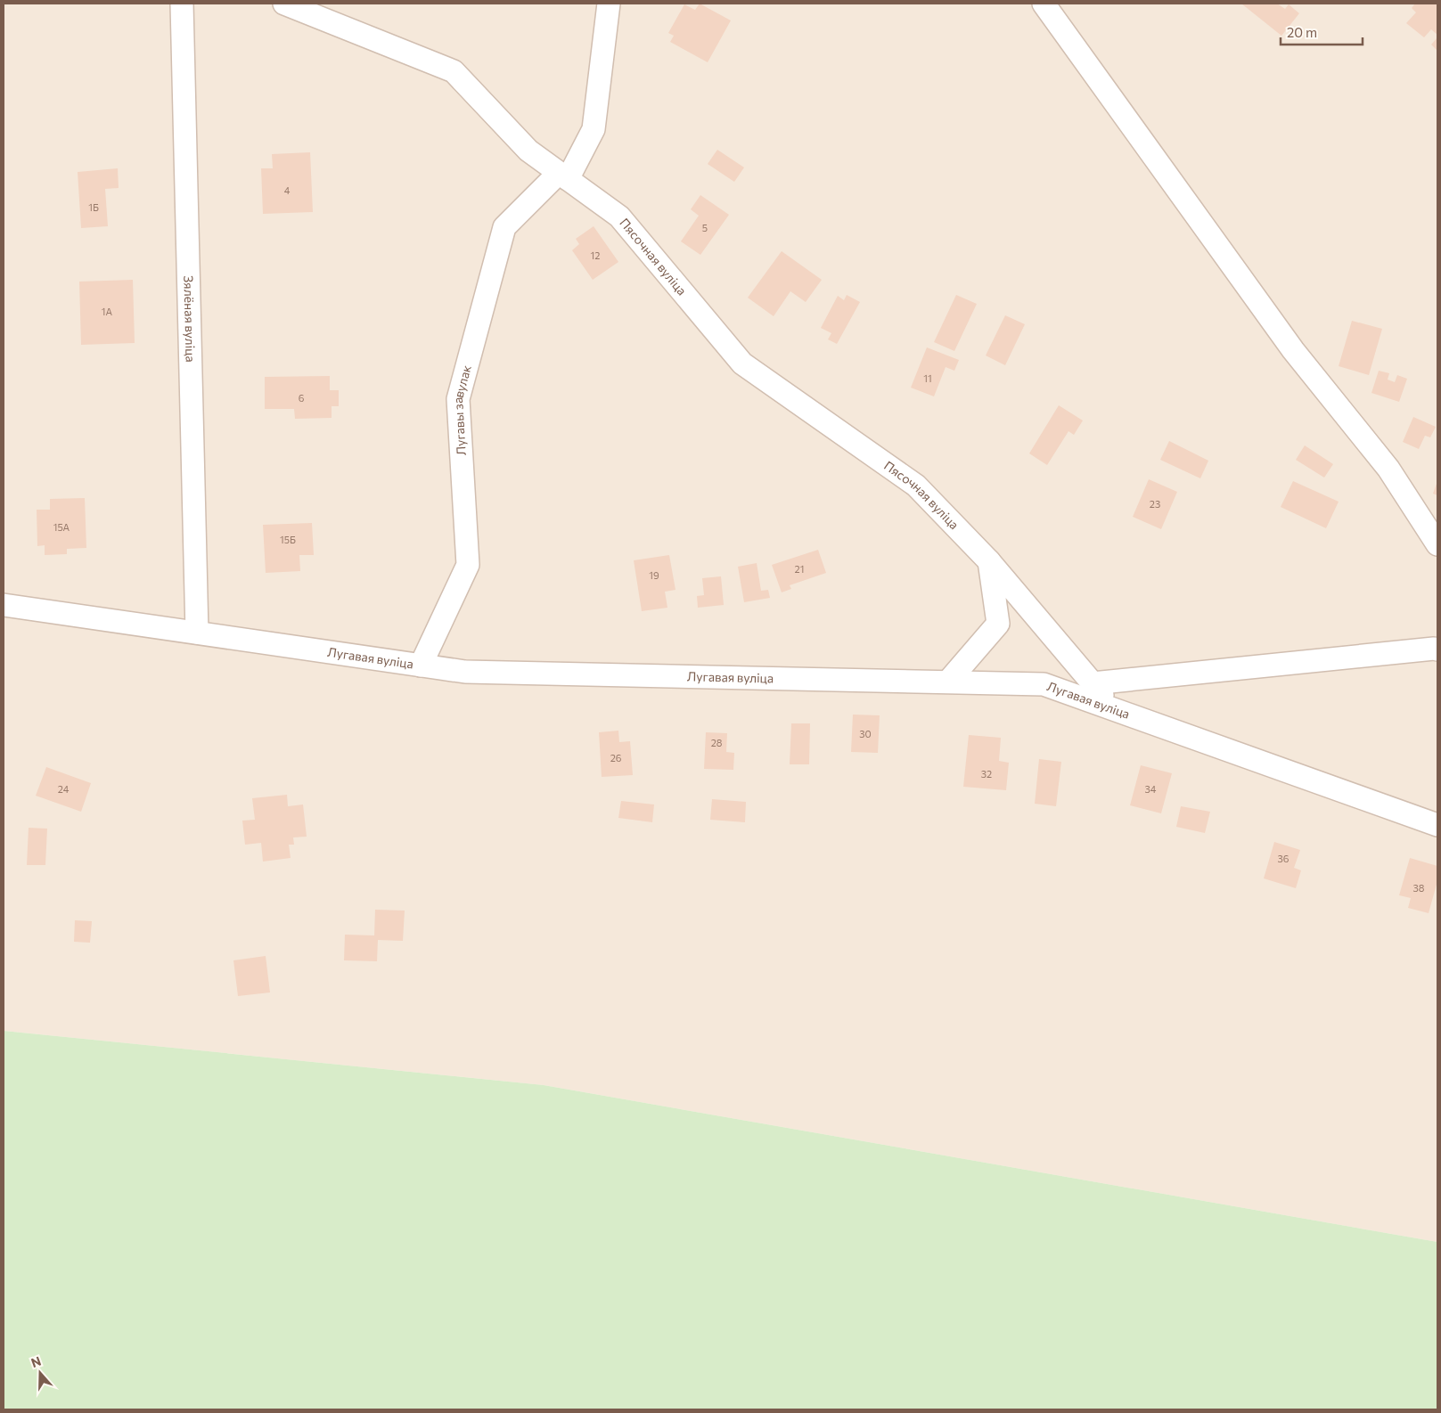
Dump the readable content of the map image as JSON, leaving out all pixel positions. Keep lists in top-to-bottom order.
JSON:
{
  "streets": {
    "street": [
      "Пясочная вуліца",
      "Зялёная вуліца",
      "Лугавы завулак",
      "Лугавая вуліца"
    ]
  },
  "crossings": [
    ["Пясочная вуліца", "Лугавы завулак"],
    ["Пясочная вуліца", "Лугавая вуліца"],
    ["Зялёная вуліца", "Лугавая вуліца"],
    ["Лугавы завулак", "Лугавая вуліца"]
  ],
  "house_numbers": [
    "4",
    "1Б",
    "5",
    "12",
    "1А",
    "11",
    "6",
    "23",
    "15А",
    "15Б",
    "21",
    "19",
    "30",
    "28",
    "26",
    "32",
    "24",
    "34",
    "36",
    "38"
  ],
  "scale_bar": "20 m",
  "north": "top"
}
